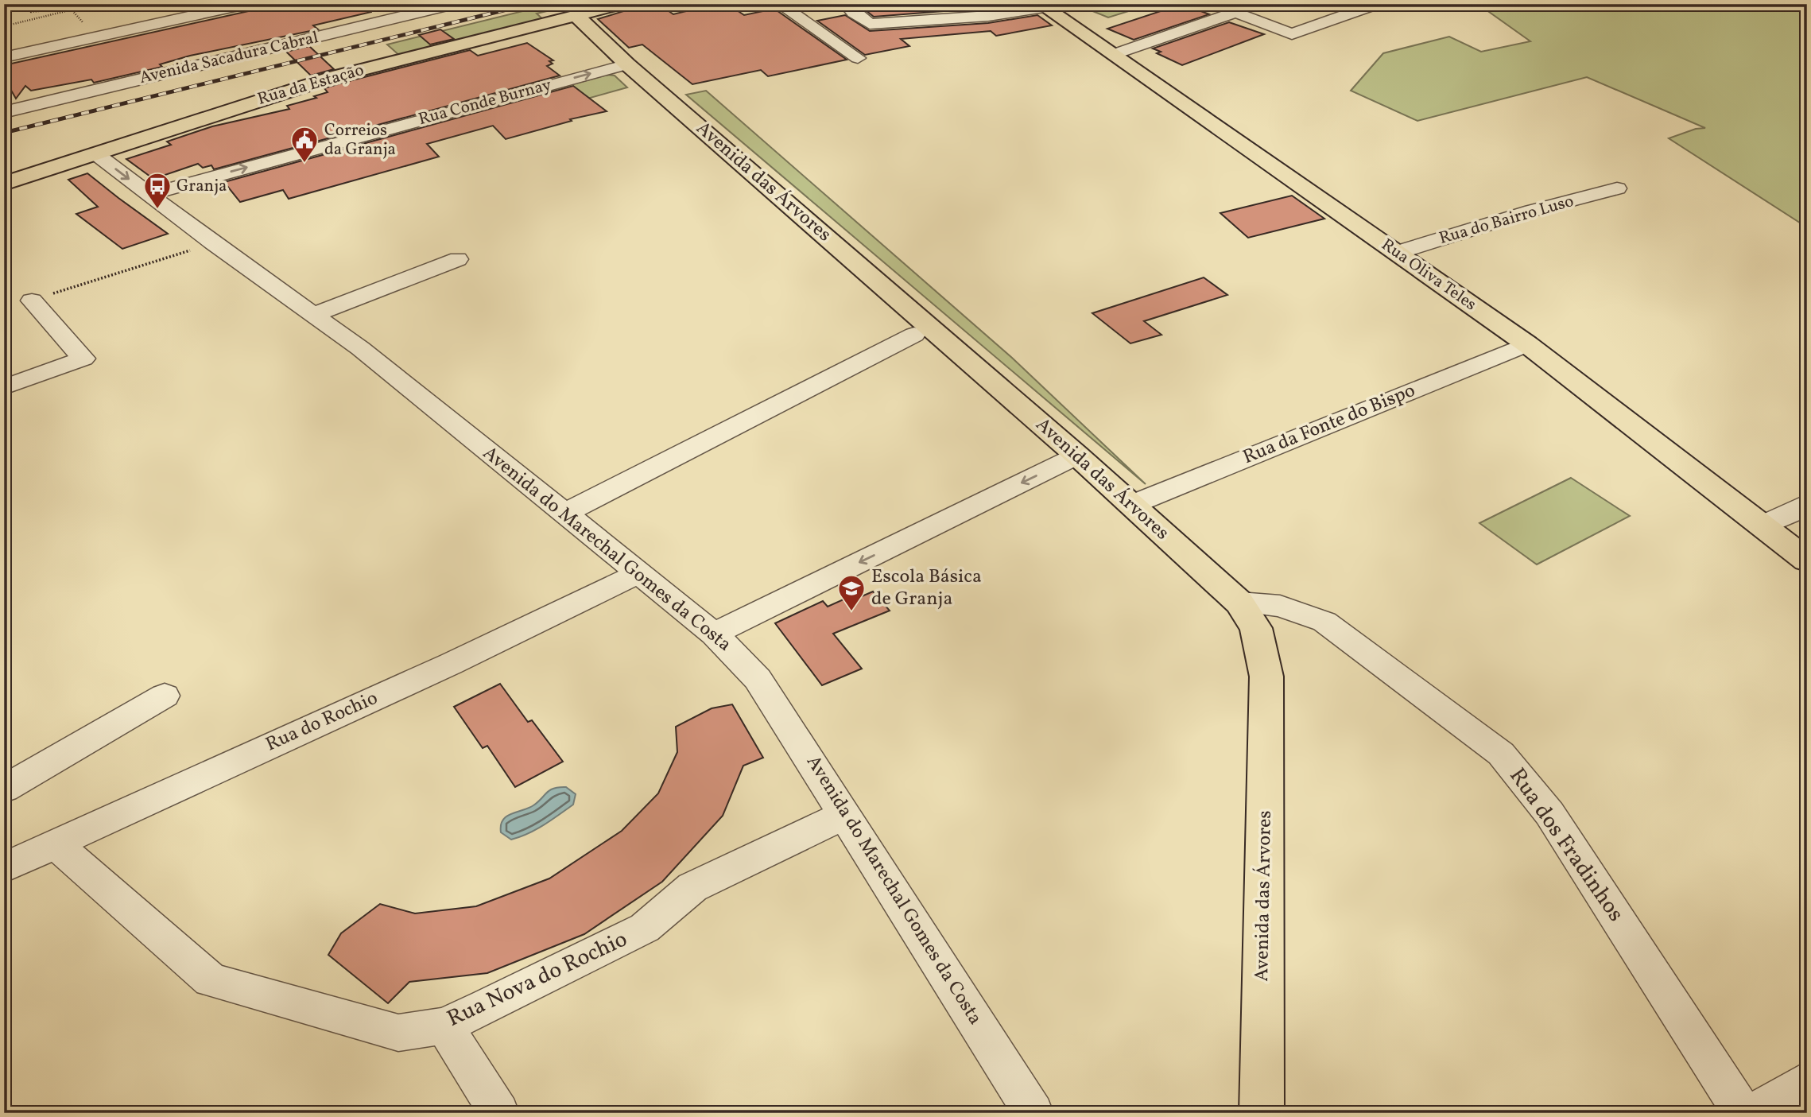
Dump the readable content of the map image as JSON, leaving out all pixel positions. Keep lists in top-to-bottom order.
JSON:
{
  "streets": {
    "main road": ["Rua da Estação", "Avenida das Árvores", "Rua Oliva Teles"],
    "street": [
      "Avenida Sacadura Cabral",
      "Rua Conde Burnay",
      "Rua do Bairro Luso",
      "Rua da Fonte do Bispo",
      "Avenida do Marechal Gomes da Costa",
      "Rua do Rochio",
      "Rua dos Fradinhos",
      "Rua Nova do Rochio"
    ]
  },
  "crossings": [
    ["Rua da Estação", "Avenida das Árvores"],
    ["Rua da Estação", "Avenida do Marechal Gomes da Costa"],
    ["Rua Conde Burnay", "Avenida das Árvores"],
    ["Rua Conde Burnay", "Avenida do Marechal Gomes da Costa"],
    ["Avenida das Árvores", "Rua da Fonte do Bispo"],
    ["Avenida das Árvores", "Rua dos Fradinhos"],
    ["Rua do Bairro Luso", "Rua Oliva Teles"],
    ["Rua Oliva Teles", "Rua da Fonte do Bispo"],
    ["Avenida do Marechal Gomes da Costa", "Rua do Rochio"],
    ["Avenida do Marechal Gomes da Costa", "Rua Nova do Rochio"],
    ["Rua do Rochio", "Rua Nova do Rochio"]
  ],
  "places": {
    "public building": ["Correios da Granja"],
    "bus stop": ["Granja"],
    "school or university": ["Escola Básica de Granja"]
  }
}
